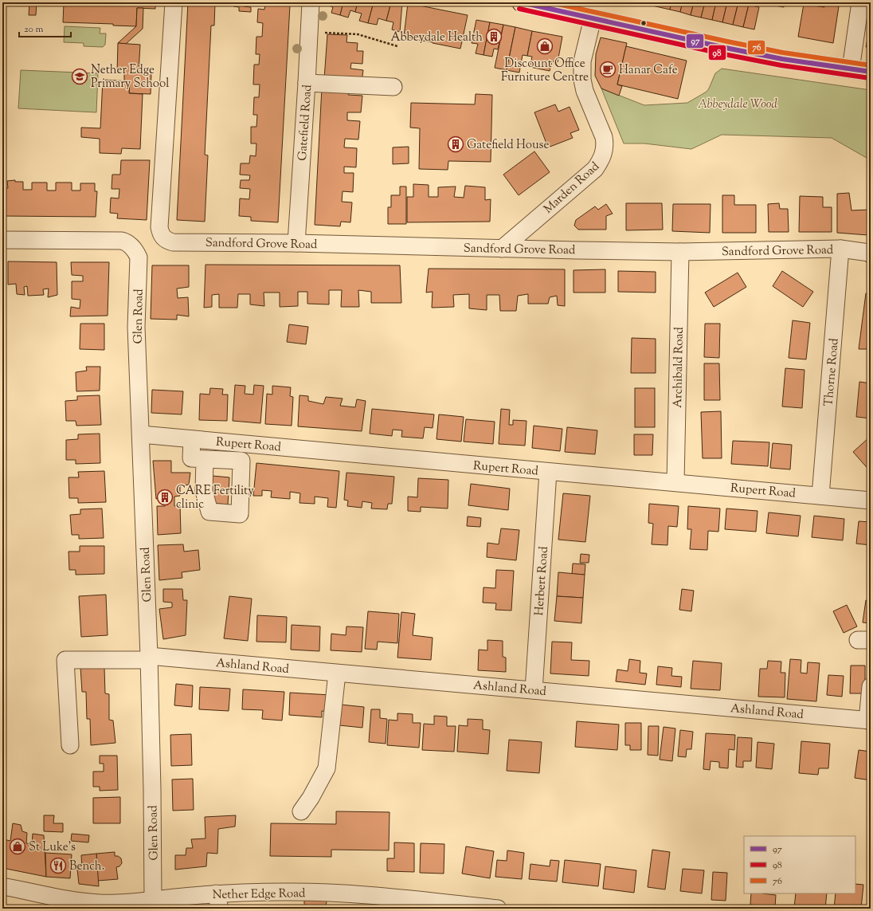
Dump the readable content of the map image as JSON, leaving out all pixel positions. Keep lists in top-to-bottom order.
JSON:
{
  "streets": {
    "street": [
      "Gatefield Road",
      "Marden Road",
      "Sandford Grove Road",
      "Glen Road",
      "Archibald Road",
      "Thorne Road",
      "Rupert Road",
      "Herbert Road",
      "Ashland Road",
      "Nether Edge Road"
    ]
  },
  "crossings": [
    ["Gatefield Road", "Sandford Grove Road"],
    ["Marden Road", "Sandford Grove Road"],
    ["Sandford Grove Road", "Archibald Road"],
    ["Sandford Grove Road", "Thorne Road"],
    ["Glen Road", "Rupert Road"],
    ["Glen Road", "Ashland Road"],
    ["Glen Road", "Nether Edge Road"],
    ["Archibald Road", "Rupert Road"],
    ["Thorne Road", "Rupert Road"],
    ["Rupert Road", "Herbert Road"],
    ["Herbert Road", "Ashland Road"]
  ],
  "parks": ["Abbeydale Wood"],
  "places": {
    "building": ["Abbeydale Health", "Gatefield House", "CARE Fertility clinic"],
    "shop": ["Discount Office Furniture Centre", "St Luke’s"],
    "cafe": ["Hanar Cafe"],
    "school or university": ["Nether Edge Primary School"],
    "restaurant": ["Bench."]
  },
  "lines": ["transit line 97", "transit line 76", "transit line 98"],
  "legend": ["97", "98", "76"],
  "scale_bar": "20 m"
}
